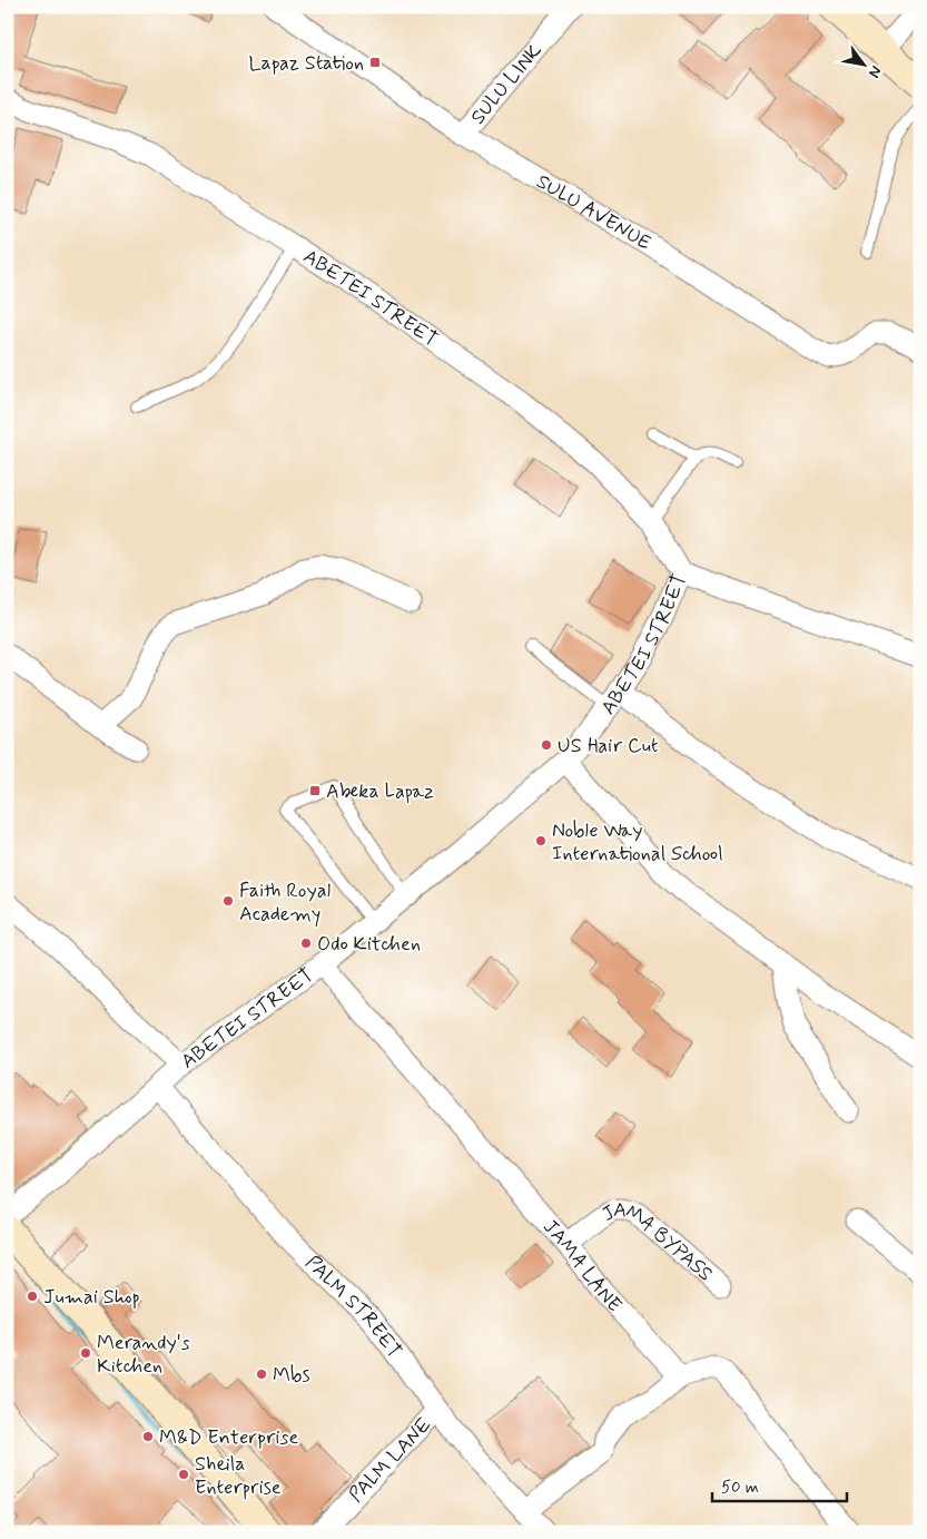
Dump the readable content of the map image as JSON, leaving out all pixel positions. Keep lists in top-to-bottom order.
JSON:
{
  "streets": {
    "street": [
      "SULU LINK",
      "SULU AVENUE",
      "ABETEI STREET",
      "JAMA BYPASS",
      "JAMA LANE",
      "PALM STREET",
      "PALM LANE"
    ]
  },
  "crossings": [
    ["SULU LINK", "SULU AVENUE"],
    ["ABETEI STREET", "JAMA LANE"],
    ["ABETEI STREET", "PALM STREET"],
    ["JAMA BYPASS", "JAMA LANE"],
    ["PALM STREET", "PALM LANE"]
  ],
  "places": {
    "transit": ["Lapaz Station", "Abeka Lapaz"],
    "other": [
      "US Hair Cut",
      "Noble Way International School",
      "Faith Royal Academy",
      "Odo Kitchen",
      "Jumai Shop",
      "Merandy's Kitchen",
      "Mbs",
      "M&D Enterprise",
      "Sheila Enterprise"
    ]
  },
  "scale_bar": "50 m",
  "north": "bottom right"
}
